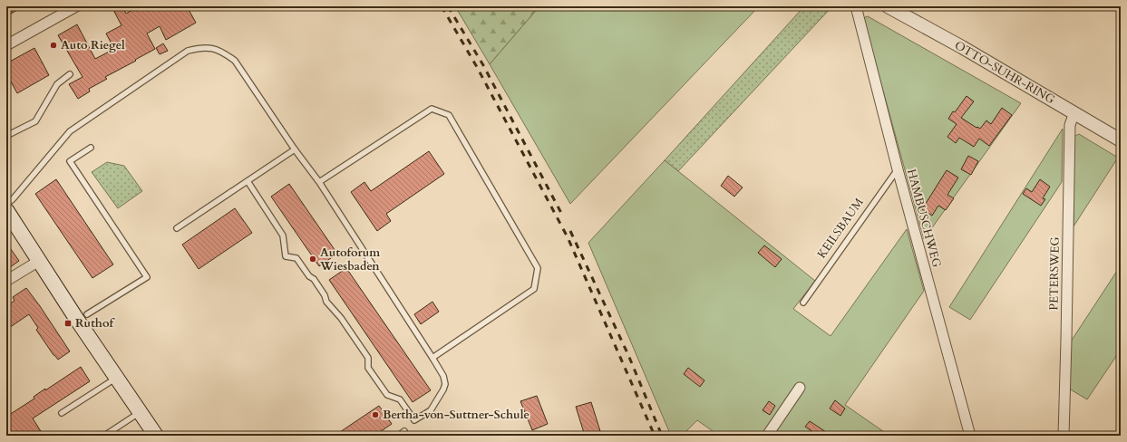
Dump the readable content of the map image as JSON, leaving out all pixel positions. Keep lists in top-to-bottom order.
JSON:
{
  "streets": {
    "street": ["OTTO-SUHR-RING", "HAMBUSCHWEG", "PETERSWEG"],
    "lane": ["KEILSBAUM"]
  },
  "crossings": [
    ["OTTO-SUHR-RING", "PETERSWEG"],
    ["HAMBUSCHWEG", "KEILSBAUM"]
  ],
  "places": {
    "other": ["Auto Riegel", "Autoforum Wiesbaden", "Bertha-von-Suttner-Schule"],
    "transit": ["Ruthof"]
  }
}
